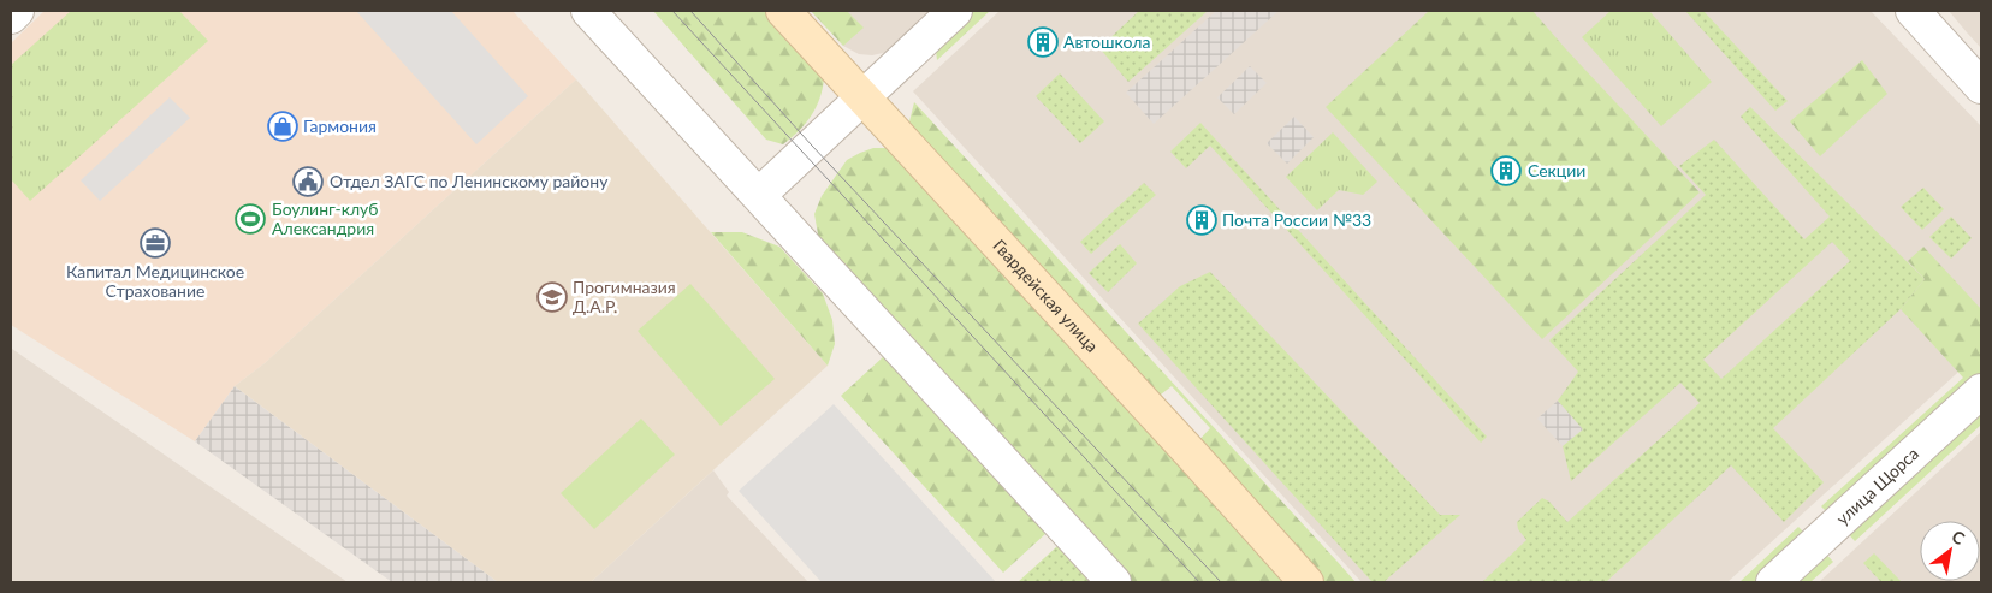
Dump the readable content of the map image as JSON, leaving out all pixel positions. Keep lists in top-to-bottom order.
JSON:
{
  "streets": {
    "street": ["Гвардейская улица", "улица Щорса"]
  },
  "places": {
    "building": ["Автошкола", "Секции", "Почта России №33"],
    "shop": ["Гармония"],
    "public building": ["Отдел ЗАГС по Ленинскому району"],
    "sports": ["Боулинг-клуб Александрия"],
    "office": ["Капитал Медицинское Страхование"],
    "school or university": ["Прогимназия Д.А.Р."]
  },
  "north": "top right"
}
